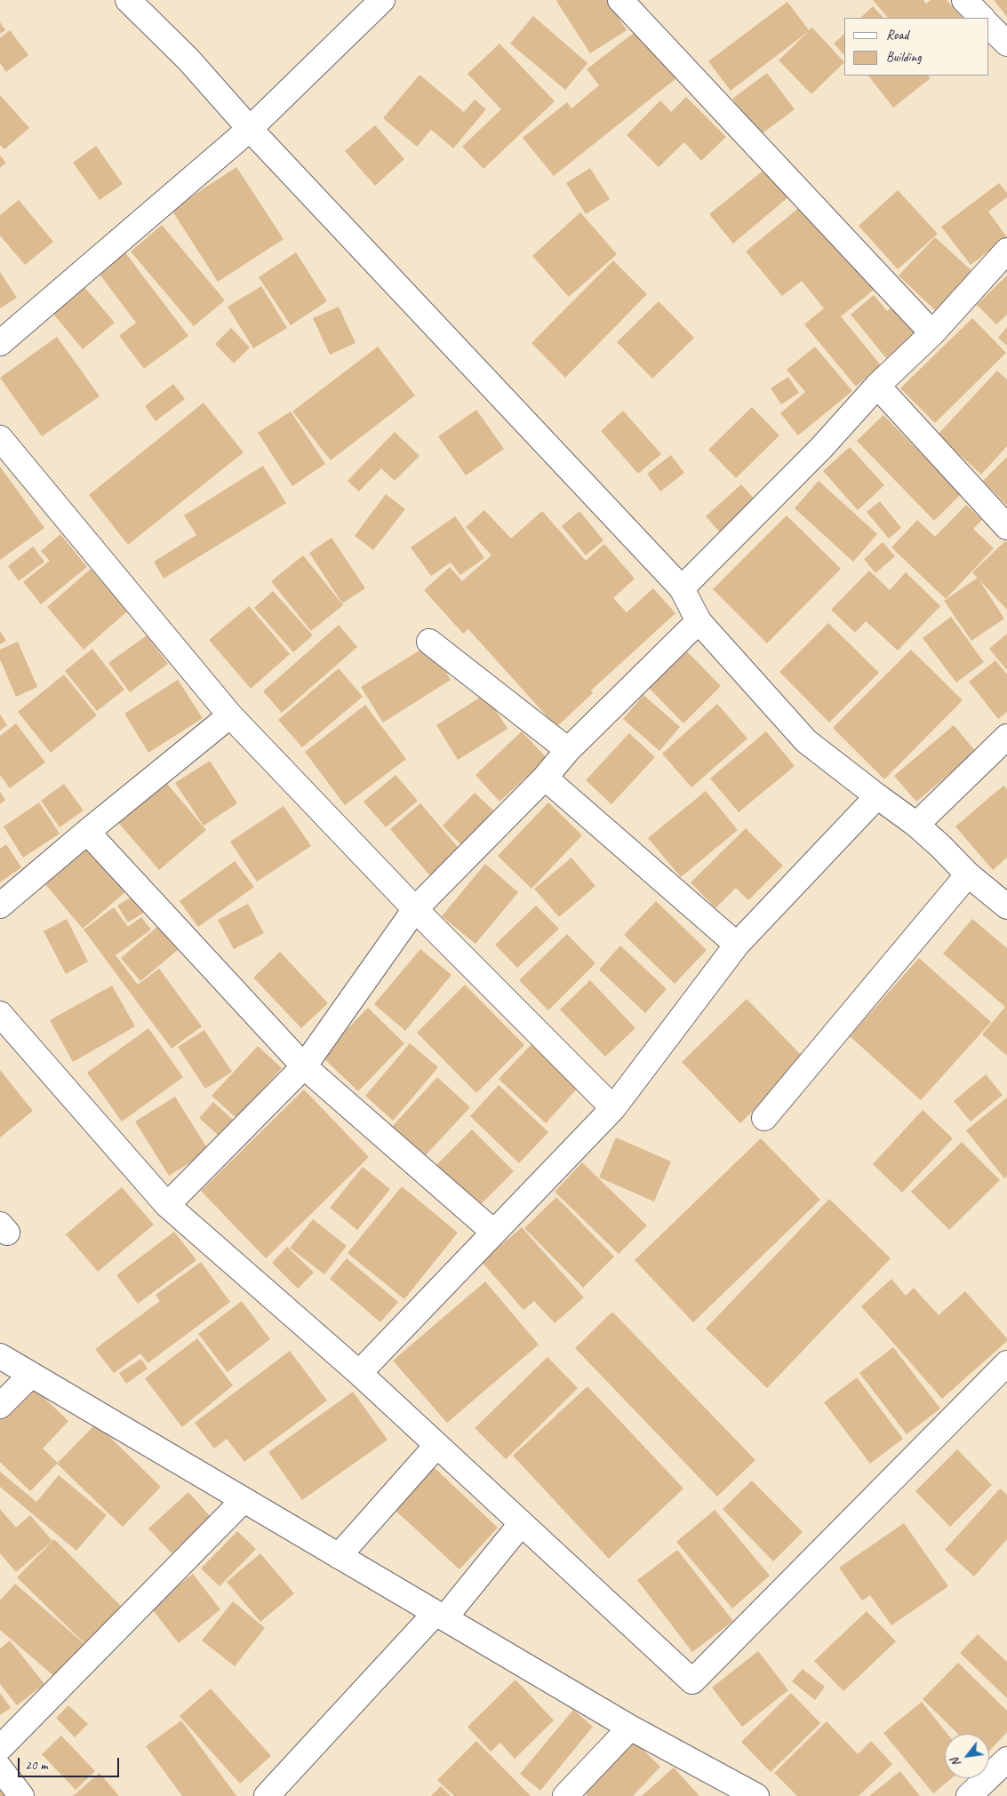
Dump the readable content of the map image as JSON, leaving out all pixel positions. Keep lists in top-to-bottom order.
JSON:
{
  "legend": ["Road", "Building"],
  "scale_bar": "20 m",
  "north": "bottom left"
}
